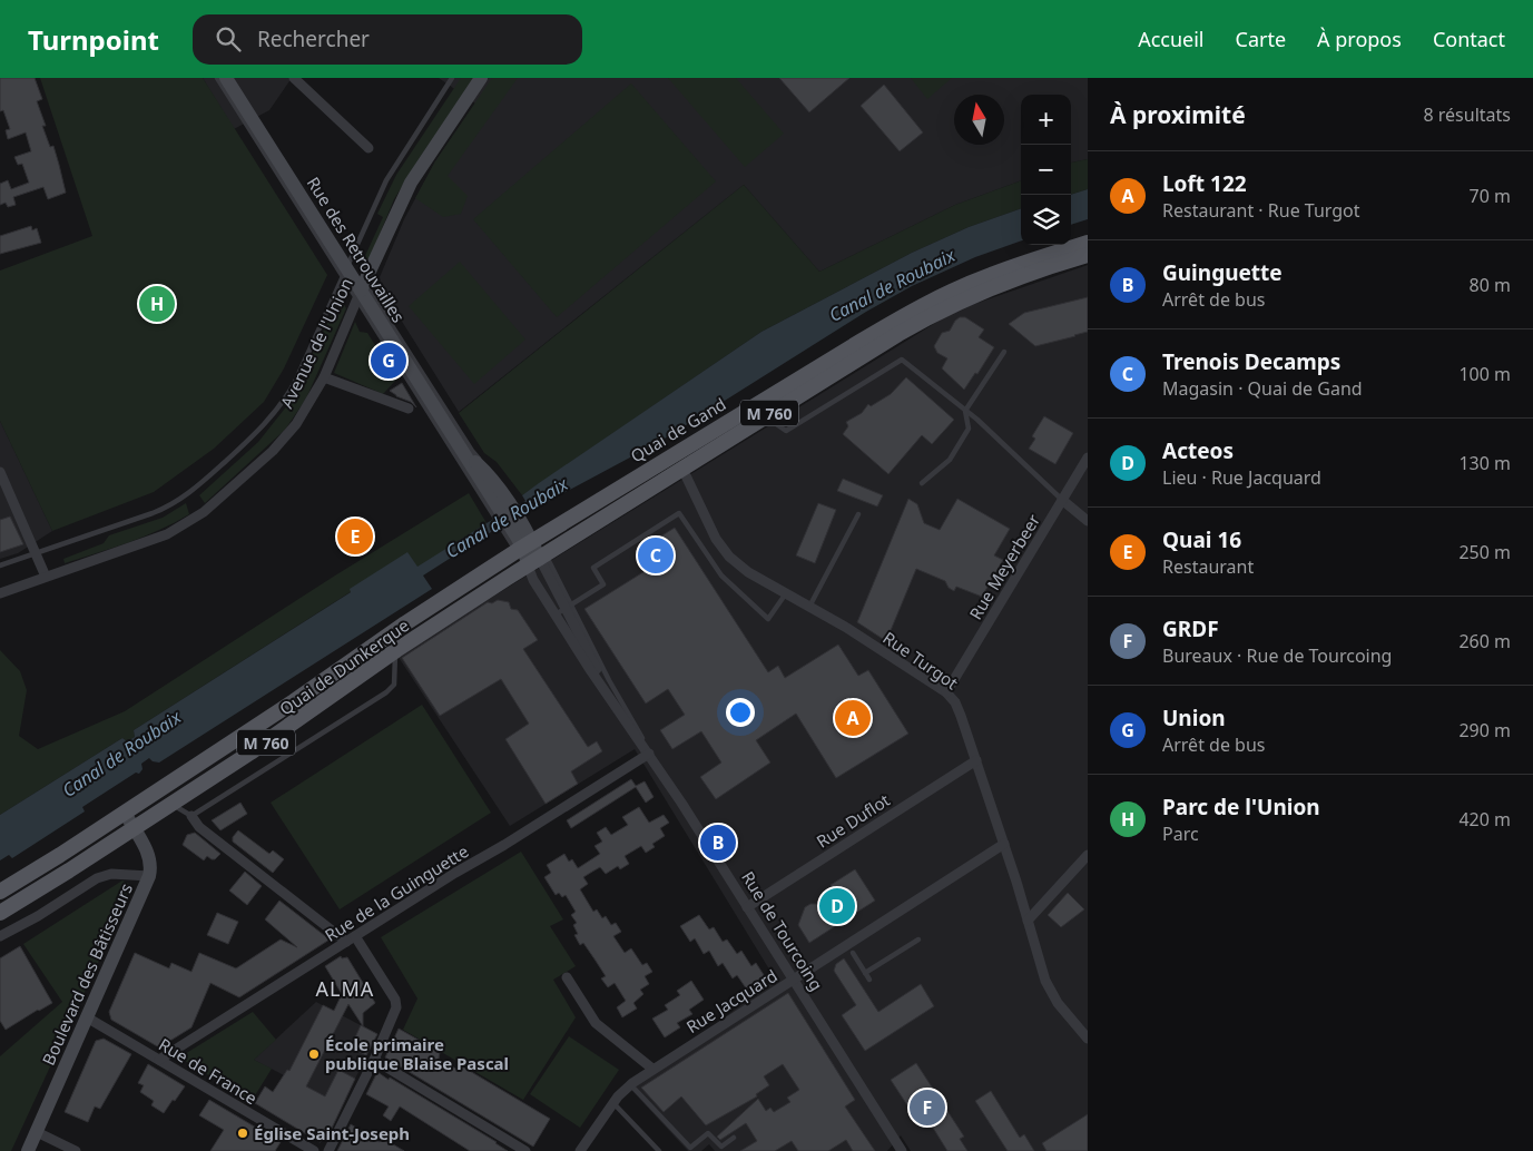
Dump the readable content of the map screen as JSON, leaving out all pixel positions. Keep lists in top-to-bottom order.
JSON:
{
  "streets": {
    "main road": ["M 760", "Quai de Gand", "Quai de Dunkerque"],
    "street": [
      "Rue des Retrouvailles",
      "Avenue de l'Union",
      "Rue Meyerbeer",
      "Rue Turgot",
      "Rue Duflot",
      "Rue de la Guinguette",
      "Rue de Tourcoing",
      "Boulevard des Bâtisseurs",
      "Rue Jacquard",
      "Rue de France"
    ]
  },
  "crossings": [
    ["Rue des Retrouvailles", "Avenue de l'Union"],
    ["Rue des Retrouvailles", "Quai de Gand"],
    ["Rue des Retrouvailles", "Quai de Dunkerque"],
    ["Rue des Retrouvailles", "Rue de Tourcoing"],
    ["Quai de Gand", "Rue Turgot"],
    ["Quai de Gand", "Quai de Dunkerque"],
    ["Quai de Gand", "Rue de Tourcoing"],
    ["Rue Meyerbeer", "Rue Turgot"],
    ["Rue Turgot", "Rue Duflot"],
    ["Rue Turgot", "Rue Jacquard"],
    ["Quai de Dunkerque", "Rue de Tourcoing"],
    ["Quai de Dunkerque", "Boulevard des Bâtisseurs"],
    ["Rue Duflot", "Rue de Tourcoing"],
    ["Rue de la Guinguette", "Rue de Tourcoing"],
    ["Rue de la Guinguette", "Rue de France"],
    ["Rue de Tourcoing", "Rue Jacquard"],
    ["Boulevard des Bâtisseurs", "Rue de France"]
  ],
  "districts": ["ALMA"],
  "water": ["Canal de Roubaix"],
  "places": ["École primaire publique Blaise Pascal", "Église Saint-Joseph"],
  "north": "top",
  "page": {
    "header": "Turnpoint",
    "search": "Rechercher",
    "nav": [
      "Accueil",
      "Carte",
      "À propos",
      "Contact"
    ],
    "heading": ["À proximité", "8 résultats"],
    "map_buttons": ["+", "−"],
    "list": [
      {
        "mark": "A",
        "name": "Loft 122",
        "note": "Restaurant · Rue Turgot",
        "value": "70 m"
      },
      {
        "mark": "B",
        "name": "Guinguette",
        "note": "Arrêt de bus",
        "value": "80 m"
      },
      {
        "mark": "C",
        "name": "Trenois Decamps",
        "note": "Magasin · Quai de Gand",
        "value": "100 m"
      },
      {
        "mark": "D",
        "name": "Acteos",
        "note": "Lieu · Rue Jacquard",
        "value": "130 m"
      },
      {
        "mark": "E",
        "name": "Quai 16",
        "note": "Restaurant",
        "value": "250 m"
      },
      {
        "mark": "F",
        "name": "GRDF",
        "note": "Bureaux · Rue de Tourcoing",
        "value": "260 m"
      },
      {
        "mark": "G",
        "name": "Union",
        "note": "Arrêt de bus",
        "value": "290 m"
      },
      {
        "mark": "H",
        "name": "Parc de l'Union",
        "note": "Parc",
        "value": "420 m"
      }
    ],
    "pins": [
      "H",
      "G",
      "E",
      "C",
      "A",
      "B",
      "D",
      "F"
    ]
  }
}
